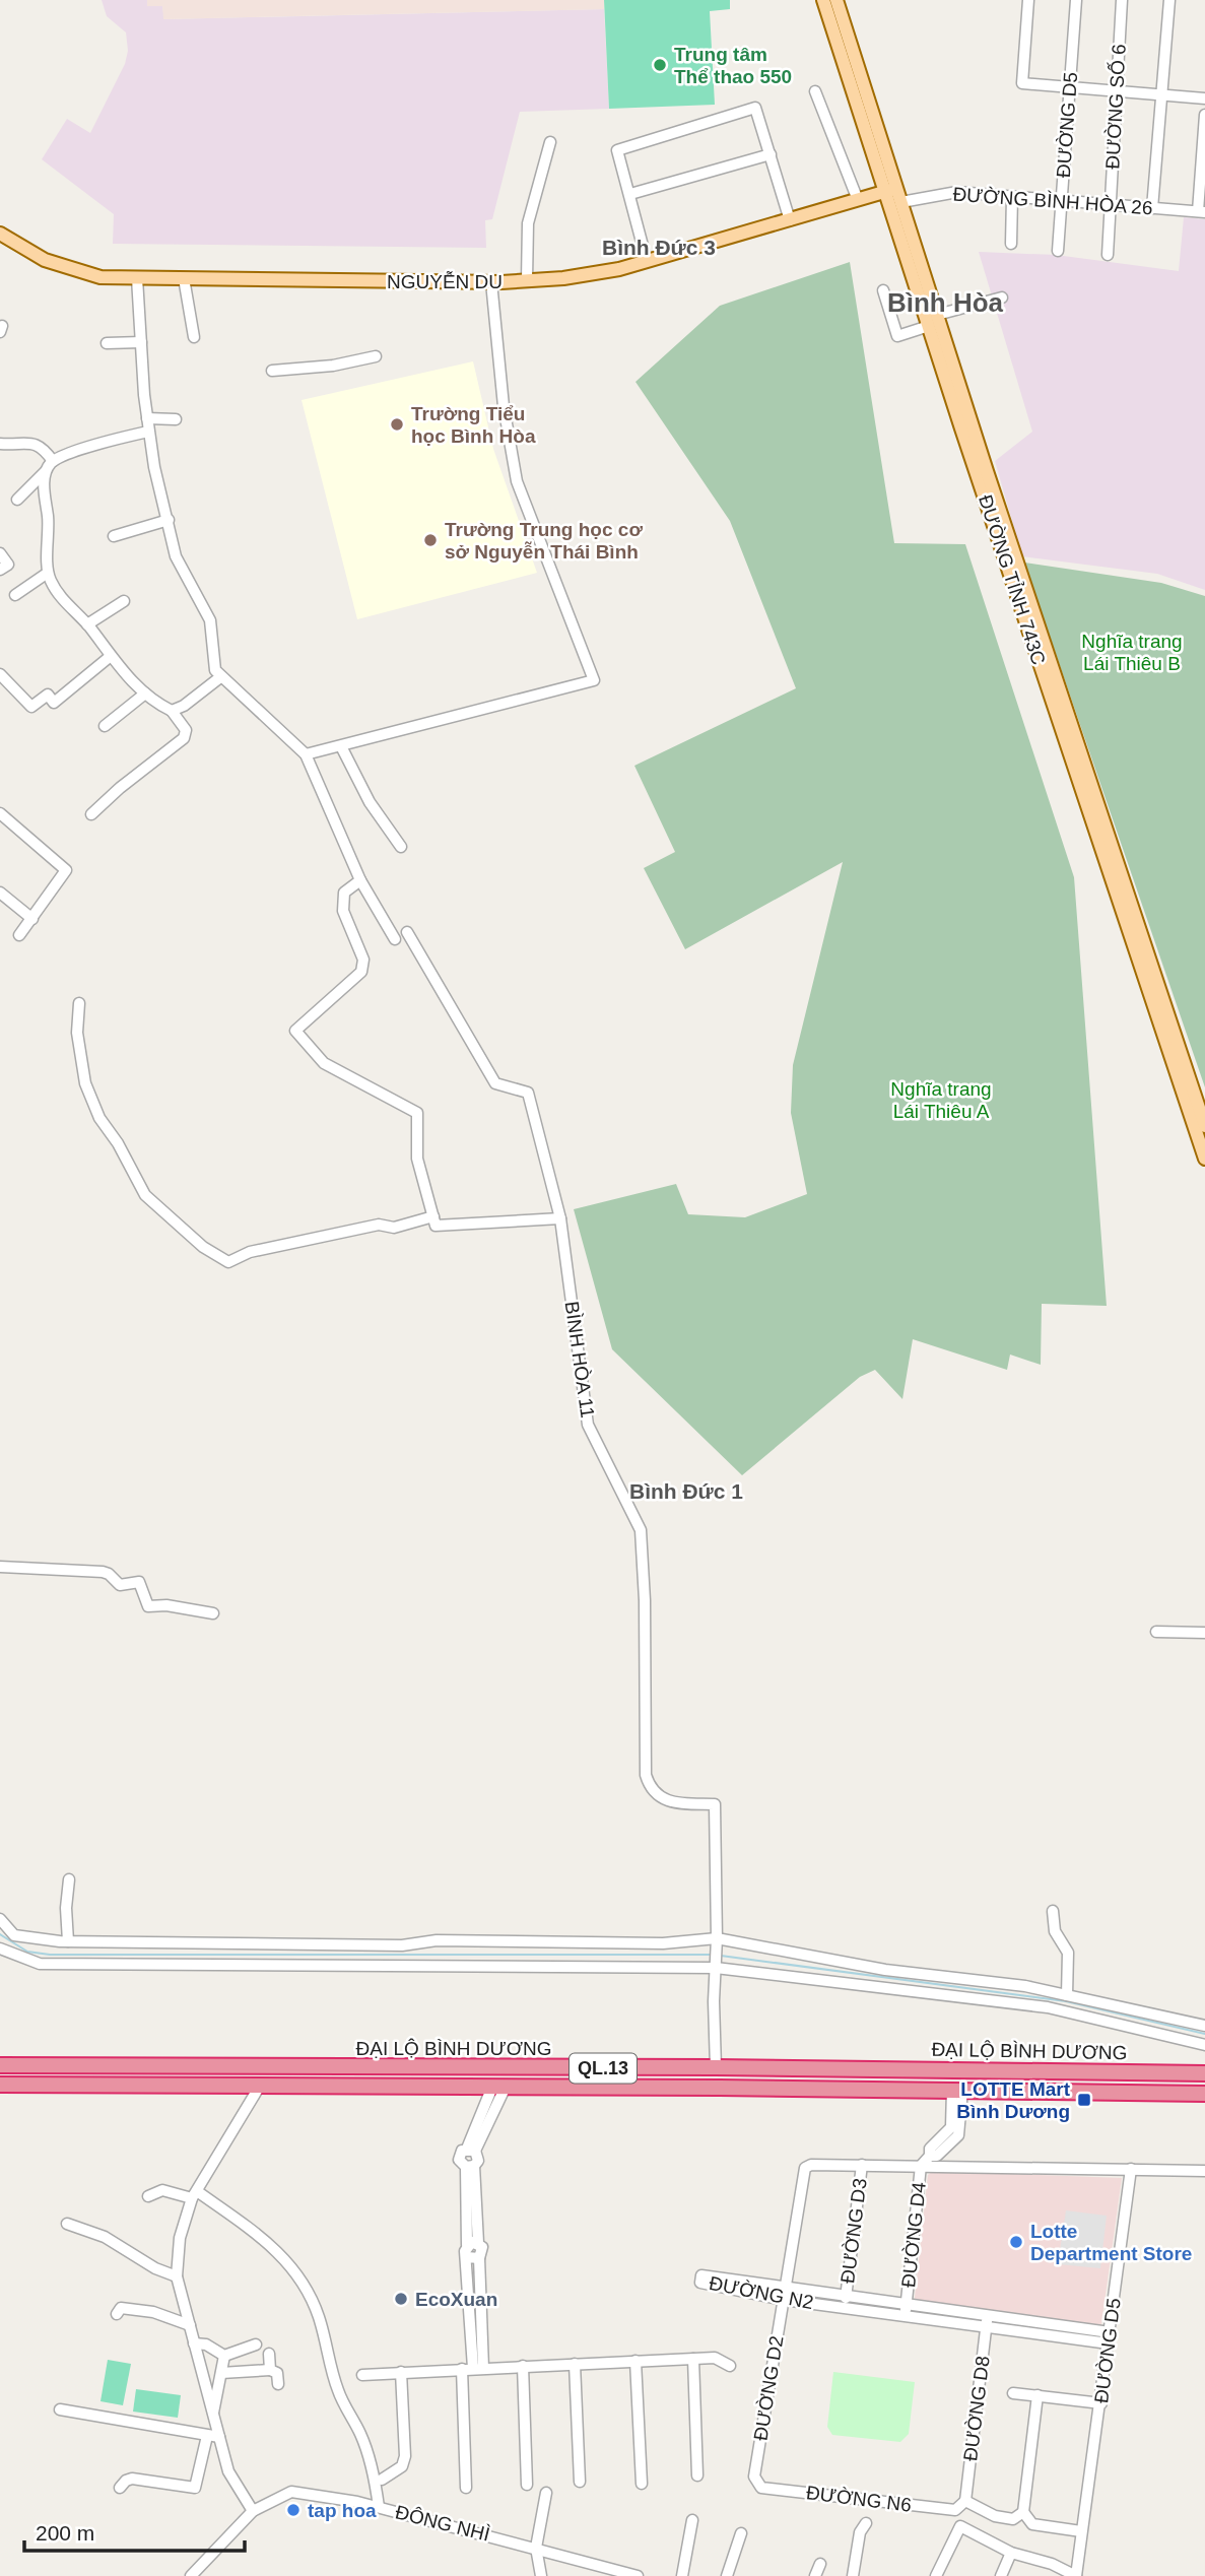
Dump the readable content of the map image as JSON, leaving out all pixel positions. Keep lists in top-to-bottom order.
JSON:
{
  "streets": {
    "highway": ["ĐẠI LỘ BÌNH DƯƠNG", "QL.13"],
    "main road": ["NGUYỄN DU", "ĐƯỜNG TỈNH 743C"],
    "street": [
      "ĐƯỜNG SỐ 6",
      "ĐƯỜNG D5",
      "ĐƯỜNG BÌNH HÒA 26",
      "BÌNH HÒA 11",
      "ĐƯỜNG D3",
      "ĐƯỜNG D4",
      "ĐƯỜNG N2",
      "ĐƯỜNG D2",
      "ĐƯỜNG D8",
      "ĐƯỜNG N6",
      "ĐÔNG NHÌ"
    ]
  },
  "crossings": [
    ["ĐƯỜNG SỐ 6", "ĐƯỜNG BÌNH HÒA 26"],
    ["ĐƯỜNG D5", "ĐƯỜNG BÌNH HÒA 26"],
    ["ĐƯỜNG D5", "ĐƯỜNG N2"],
    ["ĐƯỜNG BÌNH HÒA 26", "ĐƯỜNG TỈNH 743C"],
    ["NGUYỄN DU", "ĐƯỜNG TỈNH 743C"],
    ["ĐẠI LỘ BÌNH DƯƠNG", "ĐƯỜNG D4"],
    ["ĐƯỜNG D3", "ĐƯỜNG N2"],
    ["ĐƯỜNG D3", "ĐƯỜNG D2"],
    ["ĐƯỜNG D4", "ĐƯỜNG N2"],
    ["ĐƯỜNG N2", "ĐƯỜNG D2"],
    ["ĐƯỜNG N2", "ĐƯỜNG D8"],
    ["ĐƯỜNG D2", "ĐƯỜNG N6"],
    ["ĐƯỜNG D8", "ĐƯỜNG N6"]
  ],
  "districts": ["Bình Đức 3", "Bình Hòa", "Bình Đức 1"],
  "parks": ["Nghĩa trang Lái Thiêu B", "Nghĩa trang Lái Thiêu A"],
  "places": {
    "other": [
      "Trung tâm Thể thao 550",
      "Trường Tiểu học Bình Hòa",
      "Trường Trung học cơ sở Nguyễn Thái Bình",
      "Lotte Department Store",
      "EcoXuan",
      "tap hoa"
    ],
    "transit": ["LOTTE Mart Bình Dương"]
  },
  "scale_bar": "200 m"
}
